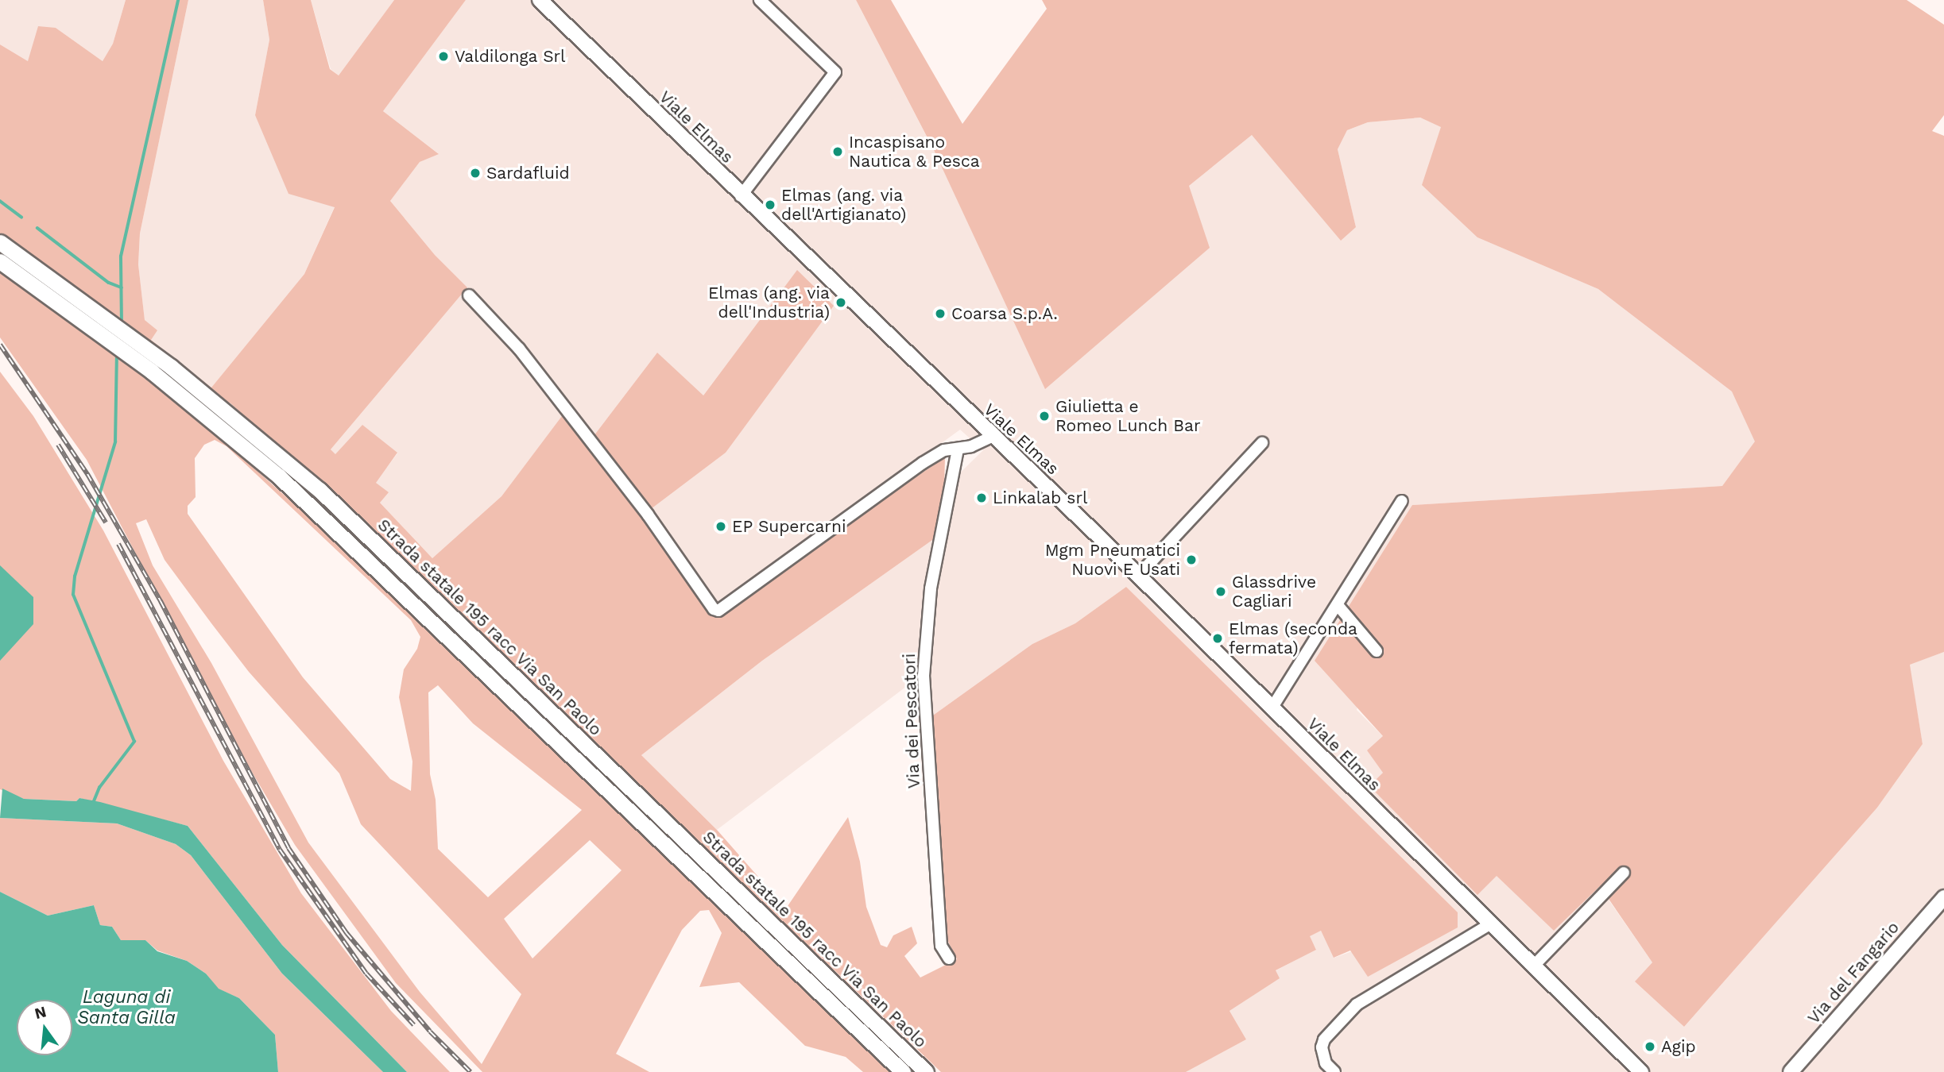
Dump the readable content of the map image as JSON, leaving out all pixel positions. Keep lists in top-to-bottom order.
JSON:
{
  "streets": {
    "highway": ["Strada statale 195 racc Via San Paolo"],
    "main road": ["Viale Elmas", "Via del Fangario"],
    "street": ["Via dei Pescatori"]
  },
  "water": ["Laguna di Santa Gilla"],
  "places": [
    "Valdilonga Srl",
    "Incaspisano Nautica & Pesca",
    "Sardafluid",
    "Elmas (ang. via dell'Artigianato)",
    "Elmas (ang. via dell'Industria)",
    "Coarsa S.p.A.",
    "Giulietta e Romeo Lunch Bar",
    "Linkalab srl",
    "EP Supercarni",
    "Mgm Pneumatici Nuovi E Usati",
    "Glassdrive Cagliari",
    "Elmas (seconda fermata)",
    "Agip"
  ],
  "north": "top"
}
